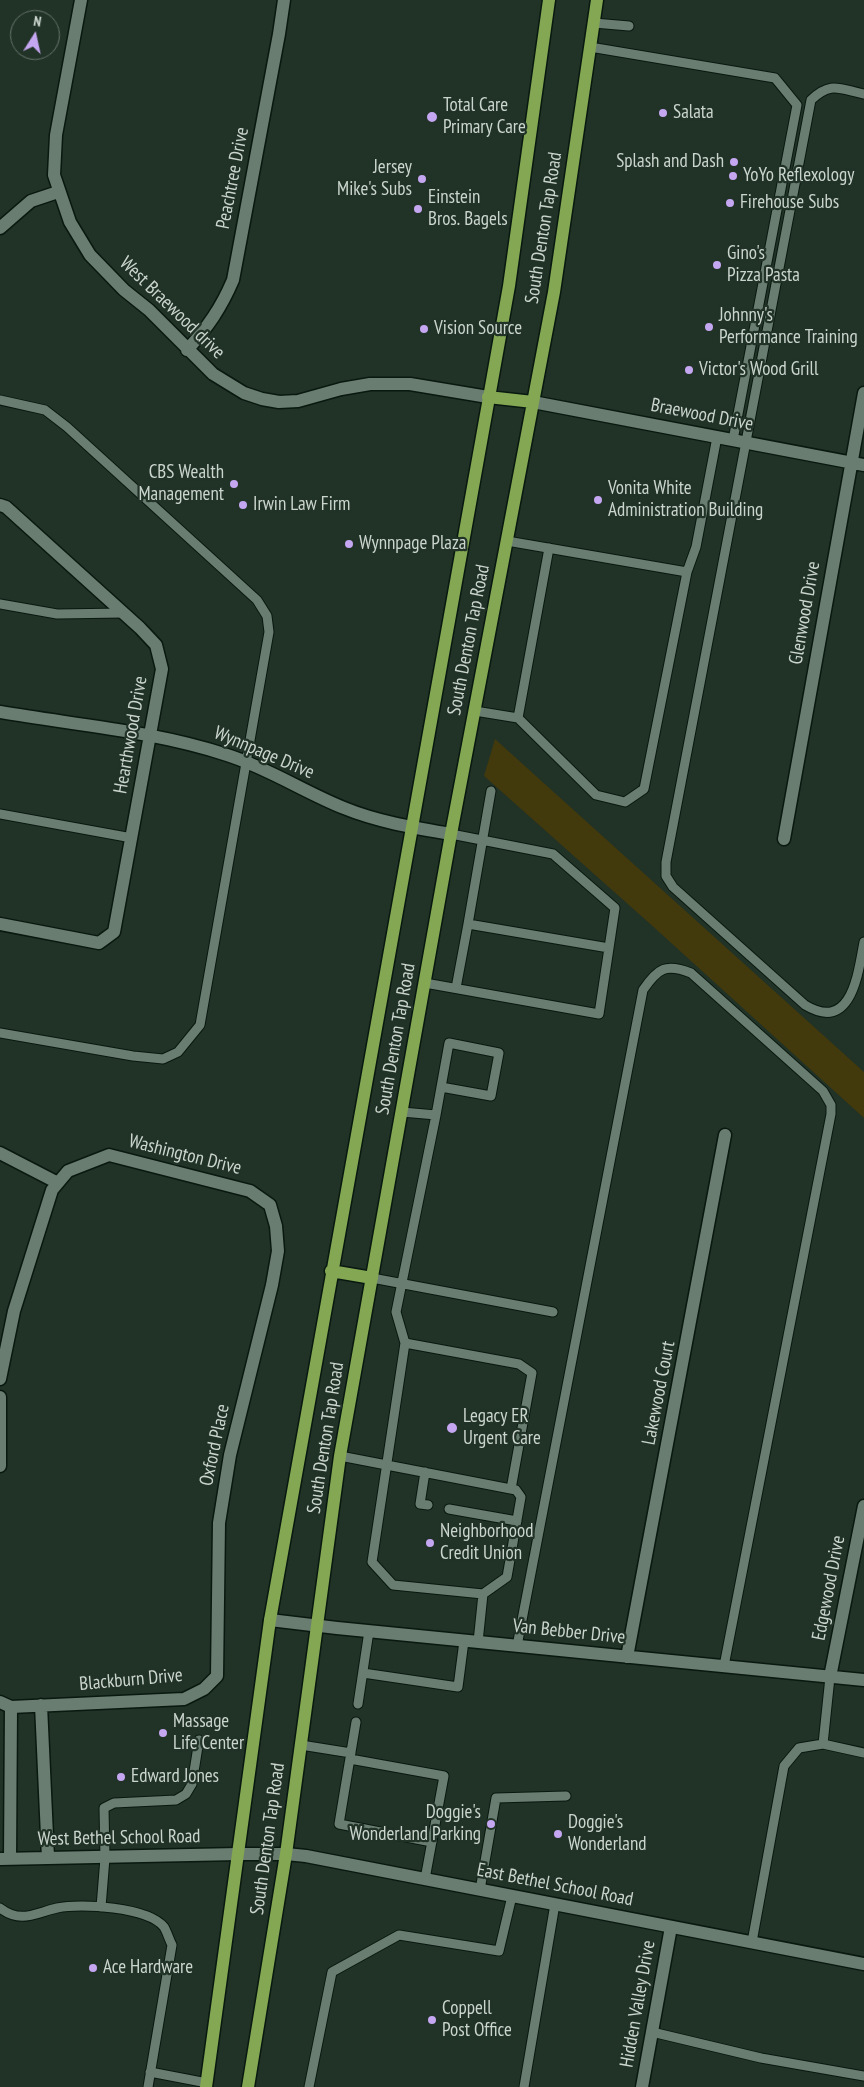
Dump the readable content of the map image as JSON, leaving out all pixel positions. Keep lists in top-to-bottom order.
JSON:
{
  "streets": {
    "main road": ["South Denton Tap Road"],
    "street": [
      "Peachtree Drive",
      "West Braewood drive",
      "Braewood Drive",
      "Glenwood Drive",
      "Hearthwood Drive",
      "Wynnpage Drive",
      "Washington Drive",
      "Lakewood Court",
      "Oxford Place",
      "Edgewood Drive",
      "Van Bebber Drive",
      "Blackburn Drive",
      "West Bethel School Road",
      "East Bethel School Road",
      "Hidden Valley Drive"
    ]
  },
  "crossings": [
    ["Peachtree Drive", "West Braewood drive"],
    ["South Denton Tap Road", "West Braewood drive"],
    ["South Denton Tap Road", "Braewood Drive"],
    ["South Denton Tap Road", "Wynnpage Drive"],
    ["South Denton Tap Road", "Van Bebber Drive"],
    ["South Denton Tap Road", "West Bethel School Road"],
    ["South Denton Tap Road", "East Bethel School Road"],
    ["Braewood Drive", "Glenwood Drive"],
    ["Hearthwood Drive", "Wynnpage Drive"],
    ["Washington Drive", "Oxford Place"],
    ["Lakewood Court", "Van Bebber Drive"],
    ["Oxford Place", "Blackburn Drive"],
    ["Edgewood Drive", "Van Bebber Drive"],
    ["Blackburn Drive", "West Bethel School Road"],
    ["West Bethel School Road", "East Bethel School Road"],
    ["East Bethel School Road", "Hidden Valley Drive"]
  ],
  "places": [
    "Salata",
    "Total Care Primary Care",
    "Splash and Dash",
    "YoYo Reflexology",
    "Jersey Mike's Subs",
    "Firehouse Subs",
    "Einstein Bros. Bagels",
    "Gino's Pizza Pasta",
    "Johnny's Performance Training",
    "Vision Source",
    "Victor's Wood Grill",
    "CBS Wealth Management",
    "Vonita White Administration Building",
    "Irwin Law Firm",
    "Wynnpage Plaza",
    "Legacy ER Urgent Care",
    "Neighborhood Credit Union",
    "Massage Life Center",
    "Edward Jones",
    "Doggie's Wonderland Parking",
    "Doggie's Wonderland",
    "Ace Hardware",
    "Coppell Post Office"
  ],
  "north": "top"
}
